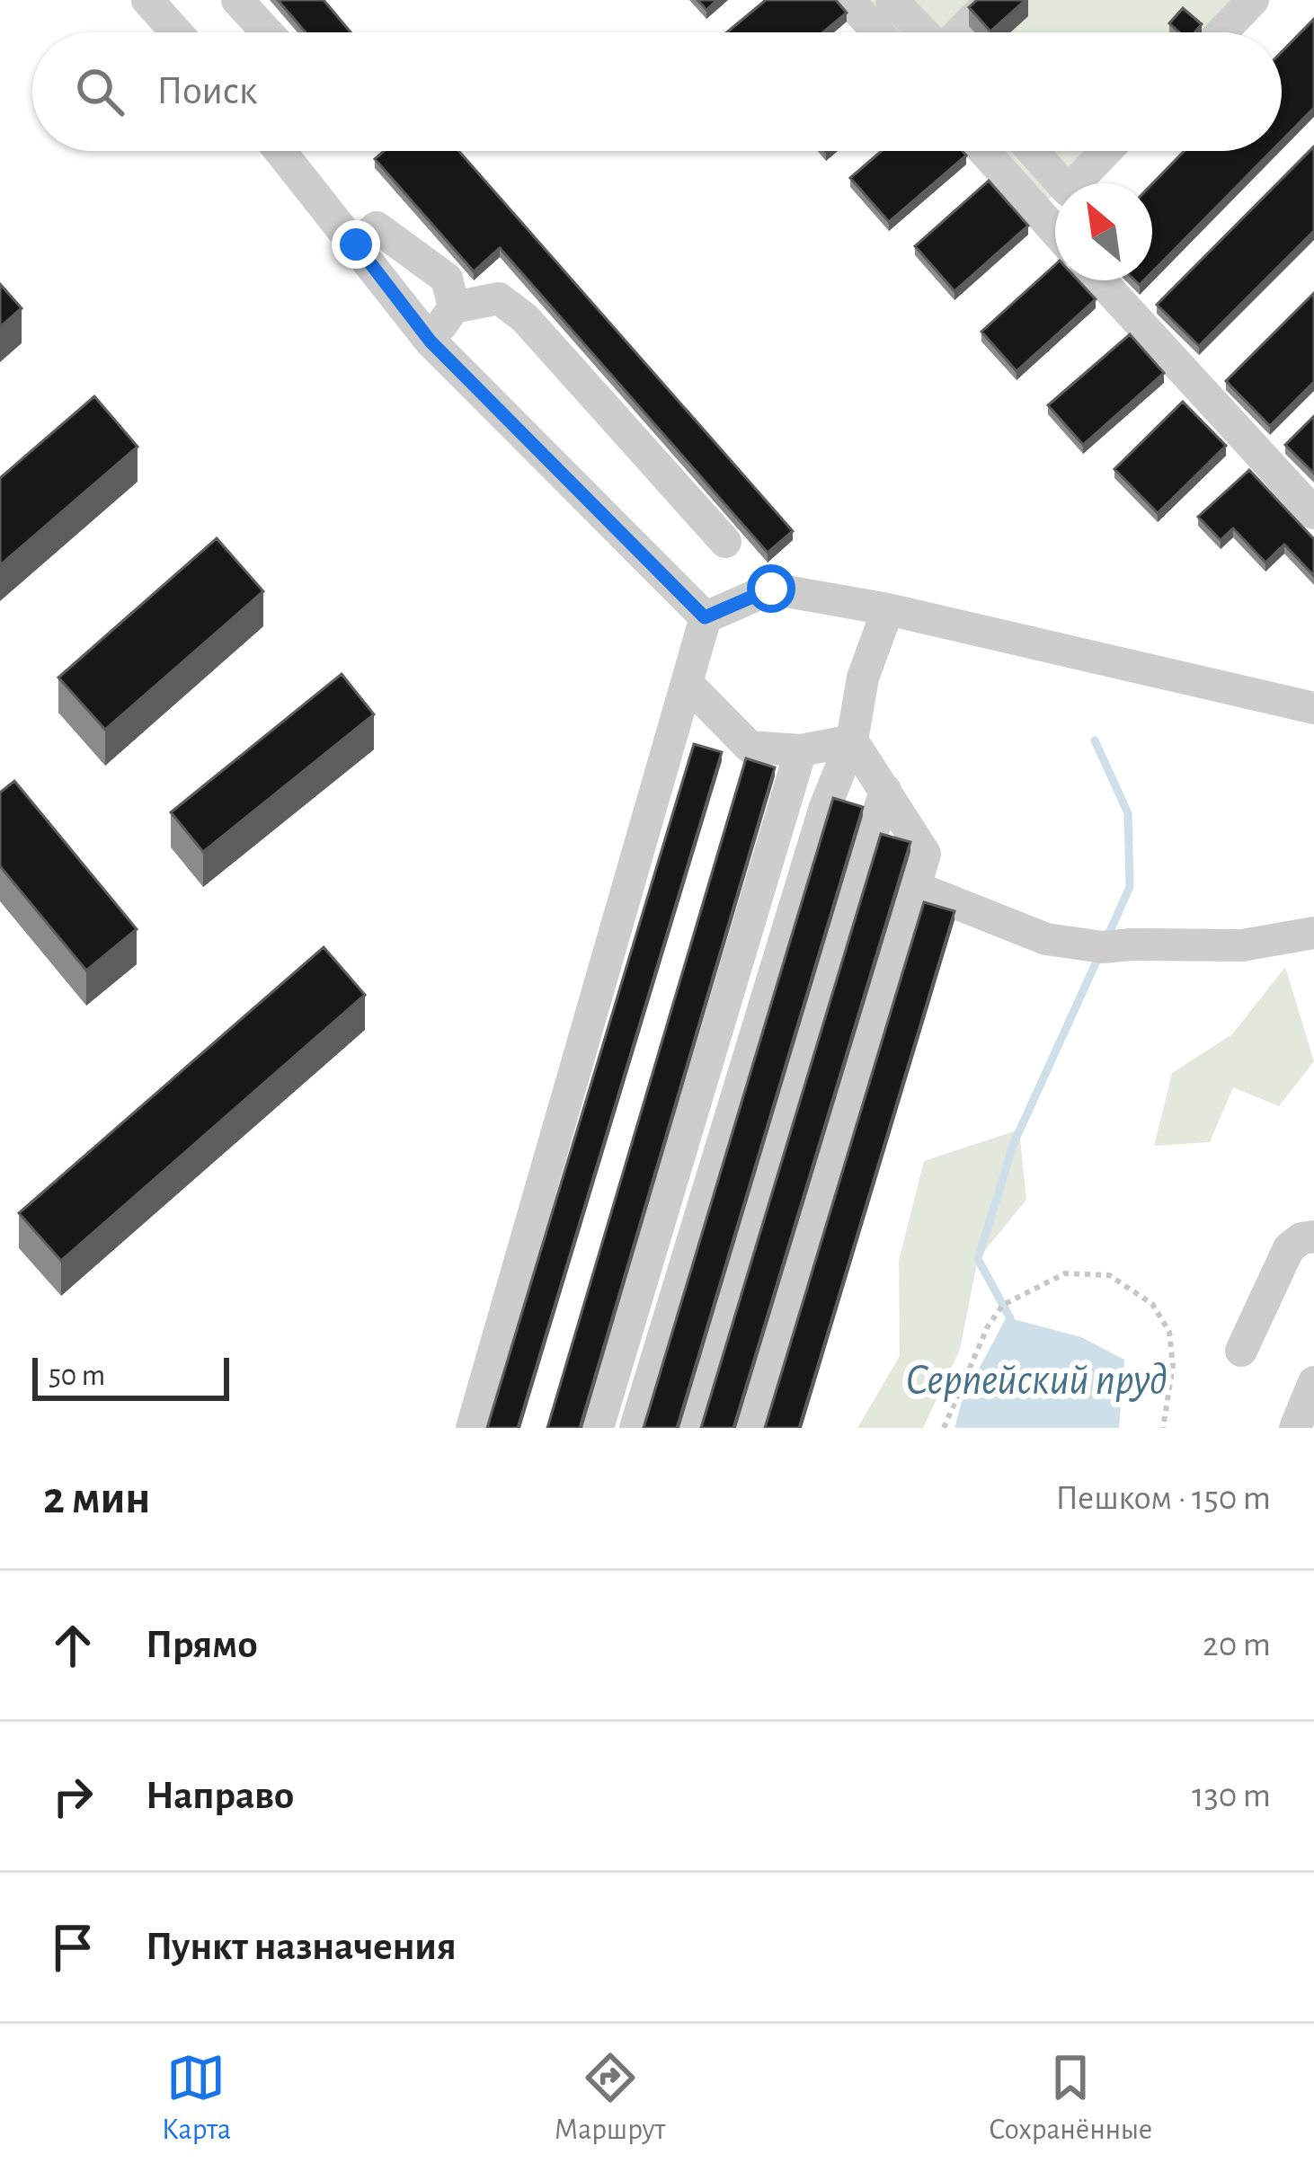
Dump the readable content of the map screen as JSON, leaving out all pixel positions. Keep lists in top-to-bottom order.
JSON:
{
  "water": ["Серпейский пруд"],
  "scale_bar": "50 m",
  "north": "top left",
  "page": {
    "search": "Поиск",
    "scale": "50 m",
    "heading": ["2 мин", "Пешком · 150 m"],
    "list": [
      ["Прямо", "20 m"],
      ["Направо", "130 m"],
      "Пункт назначения"
    ],
    "nav": ["Карта", "Маршрут", "Сохранённые"]
  }
}
